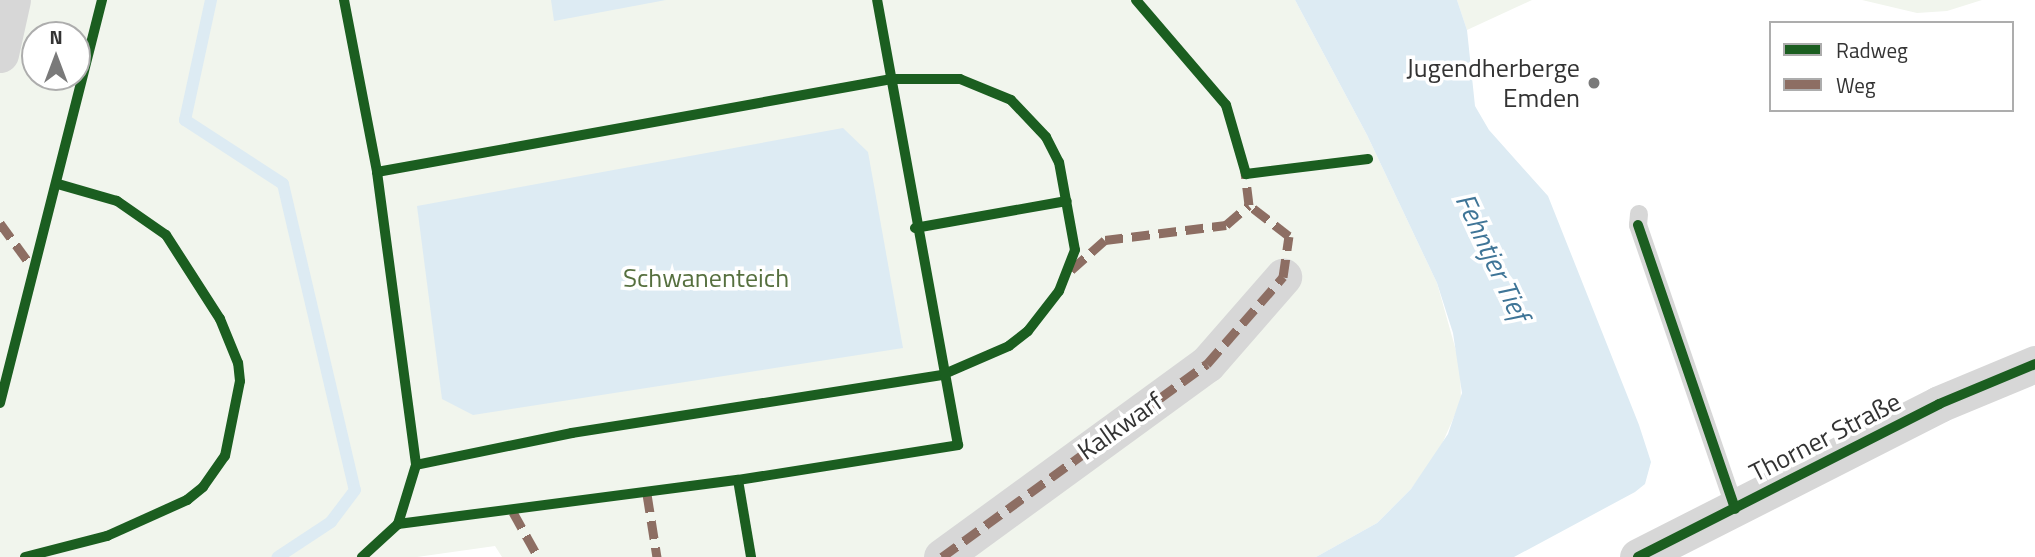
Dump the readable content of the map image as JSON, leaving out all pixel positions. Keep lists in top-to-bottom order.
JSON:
{
  "streets": {
    "street": ["Kalkwarf", "Thorner Straße"]
  },
  "water": ["Fehntjer Tief"],
  "parks": ["Schwanenteich"],
  "places": ["Jugendherberge Emden"],
  "legend": ["Radweg", "Weg"],
  "north": "top"
}
